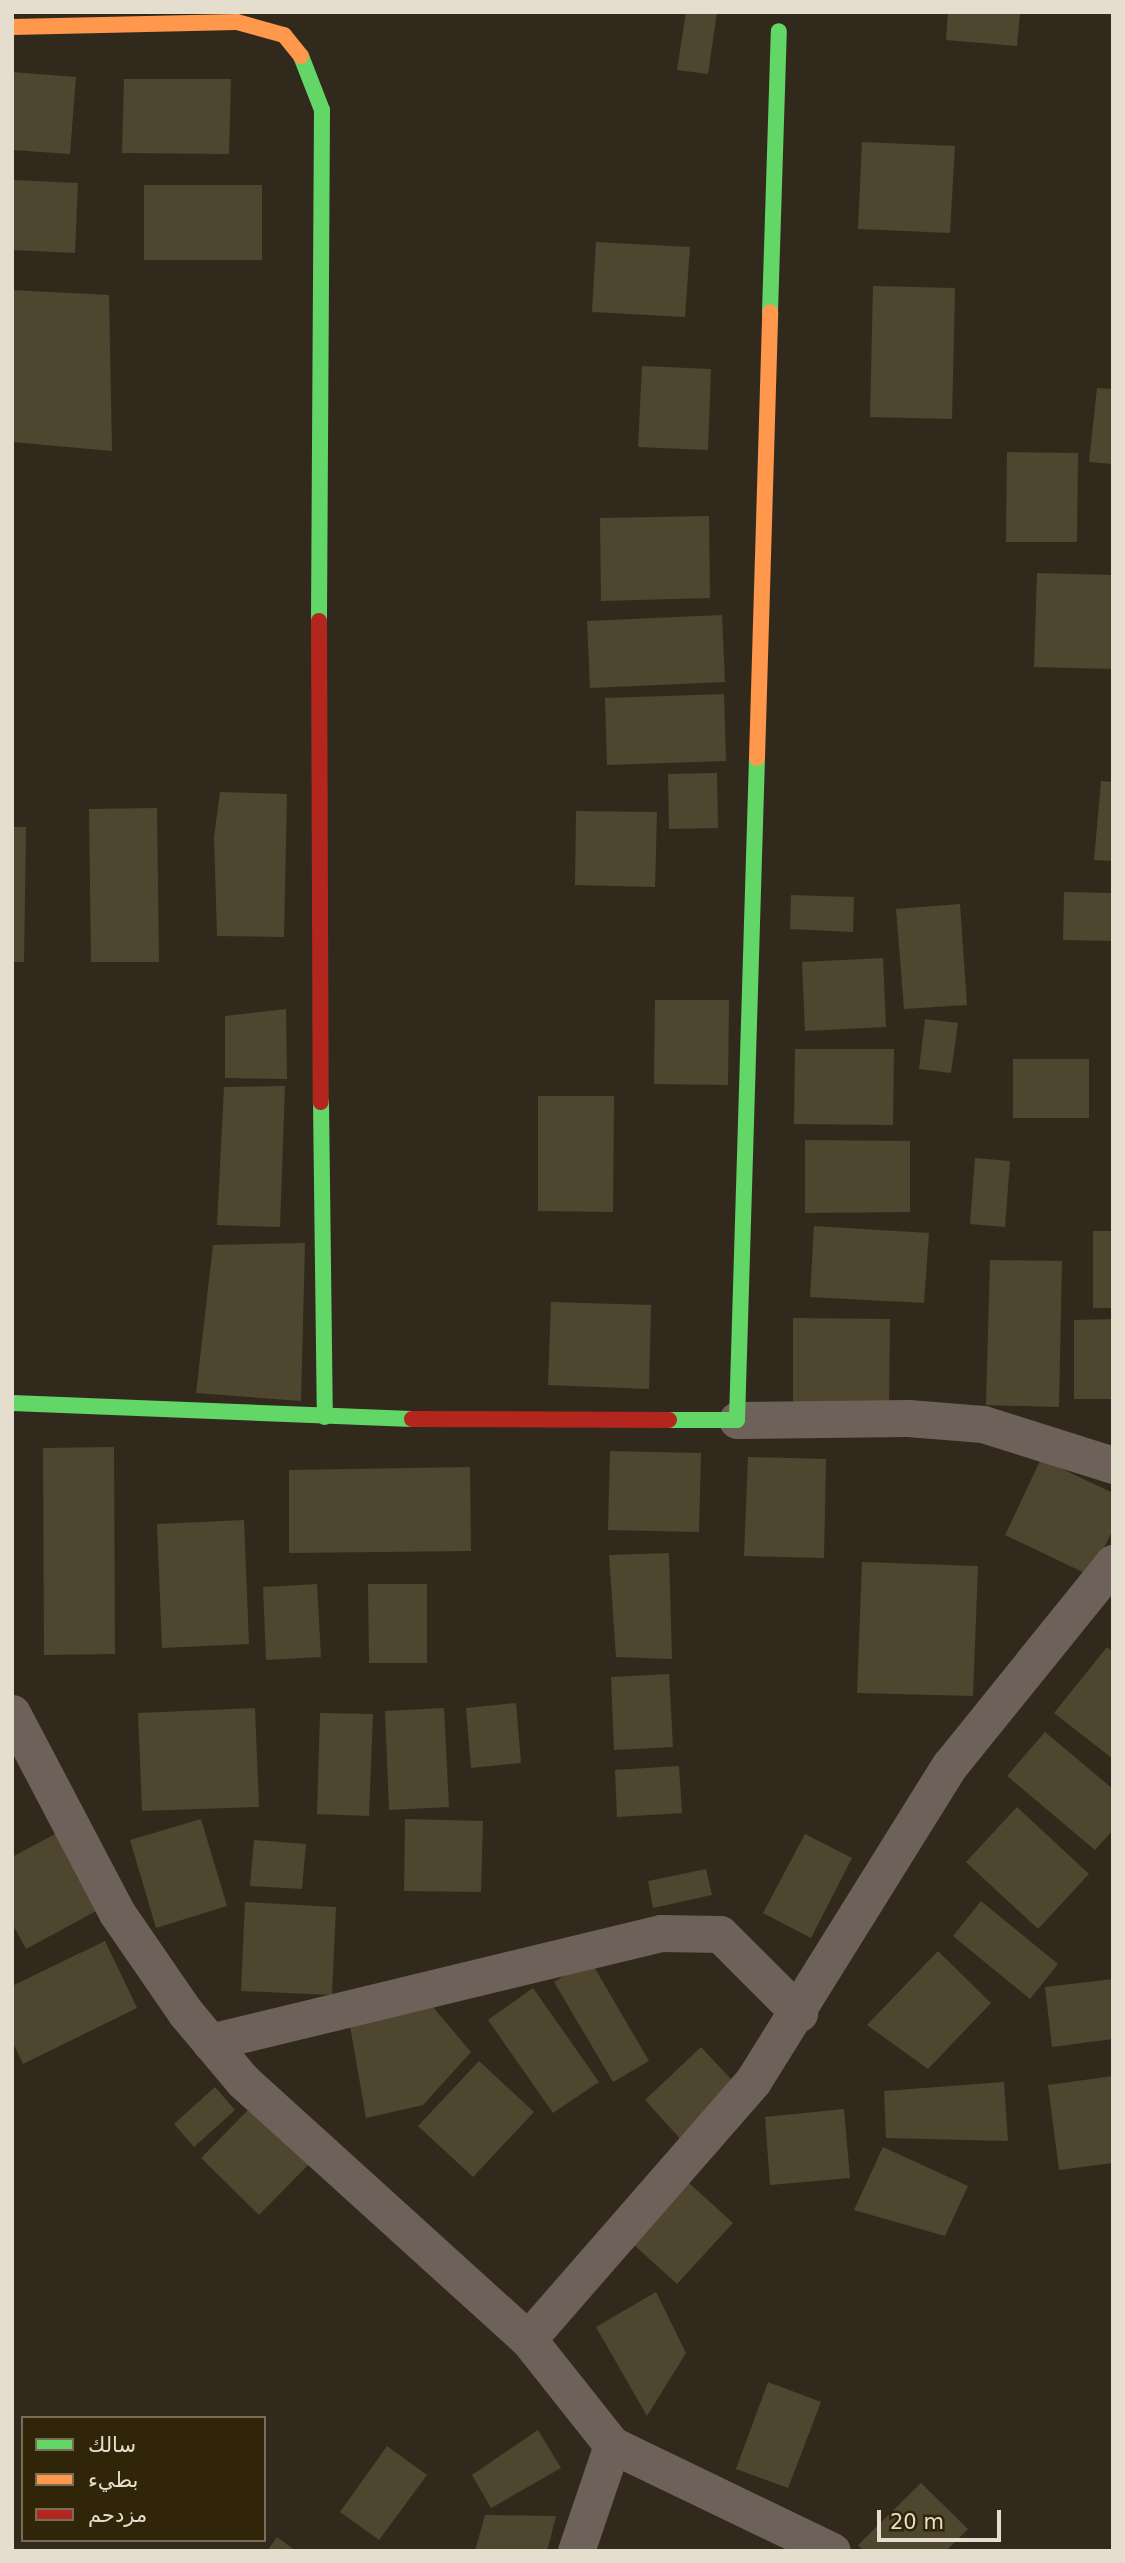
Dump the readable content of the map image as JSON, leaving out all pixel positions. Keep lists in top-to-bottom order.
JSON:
{
  "legend": ["سالك", "بطيء", "مزدحم"],
  "scale_bar": "20 m"
}
